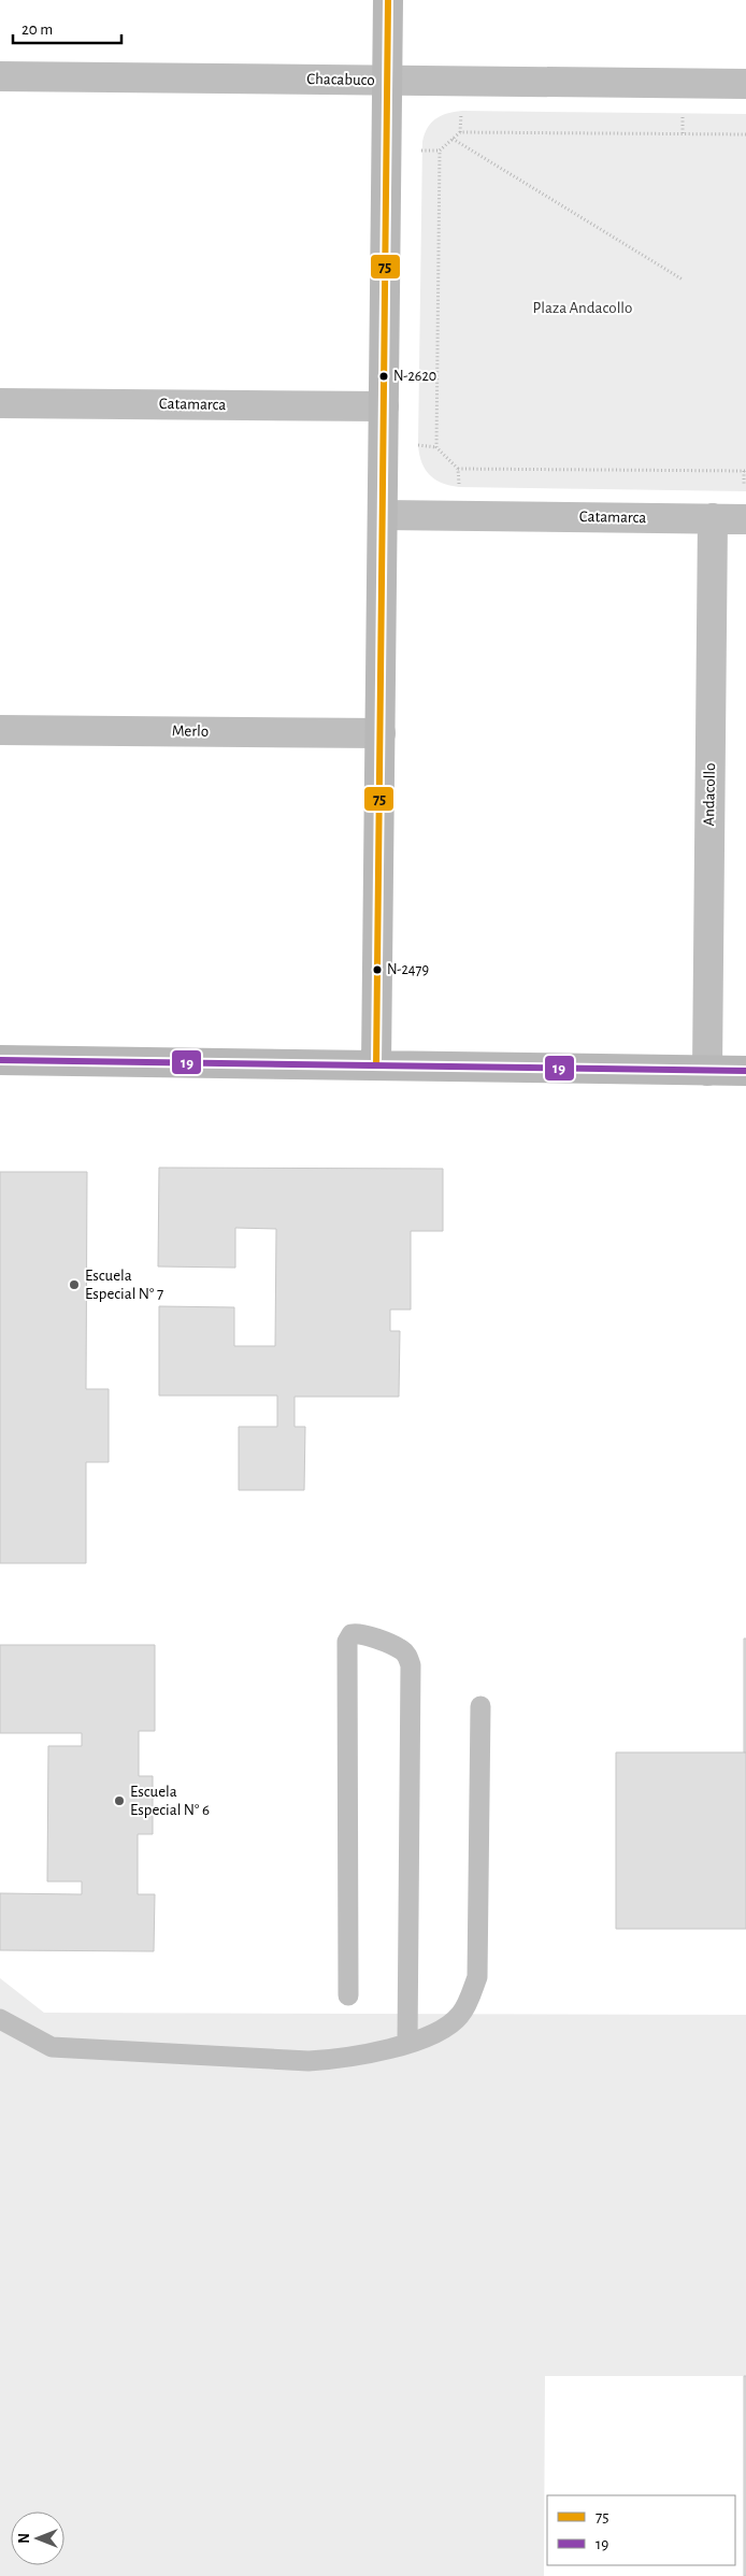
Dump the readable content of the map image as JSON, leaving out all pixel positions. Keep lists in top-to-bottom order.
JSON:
{
  "streets": {
    "street": [
      "Chacabuco",
      "Catamarca",
      "Merlo",
      "Andacollo"
    ]
  },
  "crossings": [
    ["Catamarca", "Andacollo"]
  ],
  "parks": ["Plaza Andacollo"],
  "places": [
    "N-2620",
    "N-2479",
    "Escuela Especial N° 7",
    "Escuela Especial N° 6"
  ],
  "lines": ["transit line 75", "transit line 19"],
  "legend": ["75", "19"],
  "scale_bar": "20 m",
  "north": "left"
}
